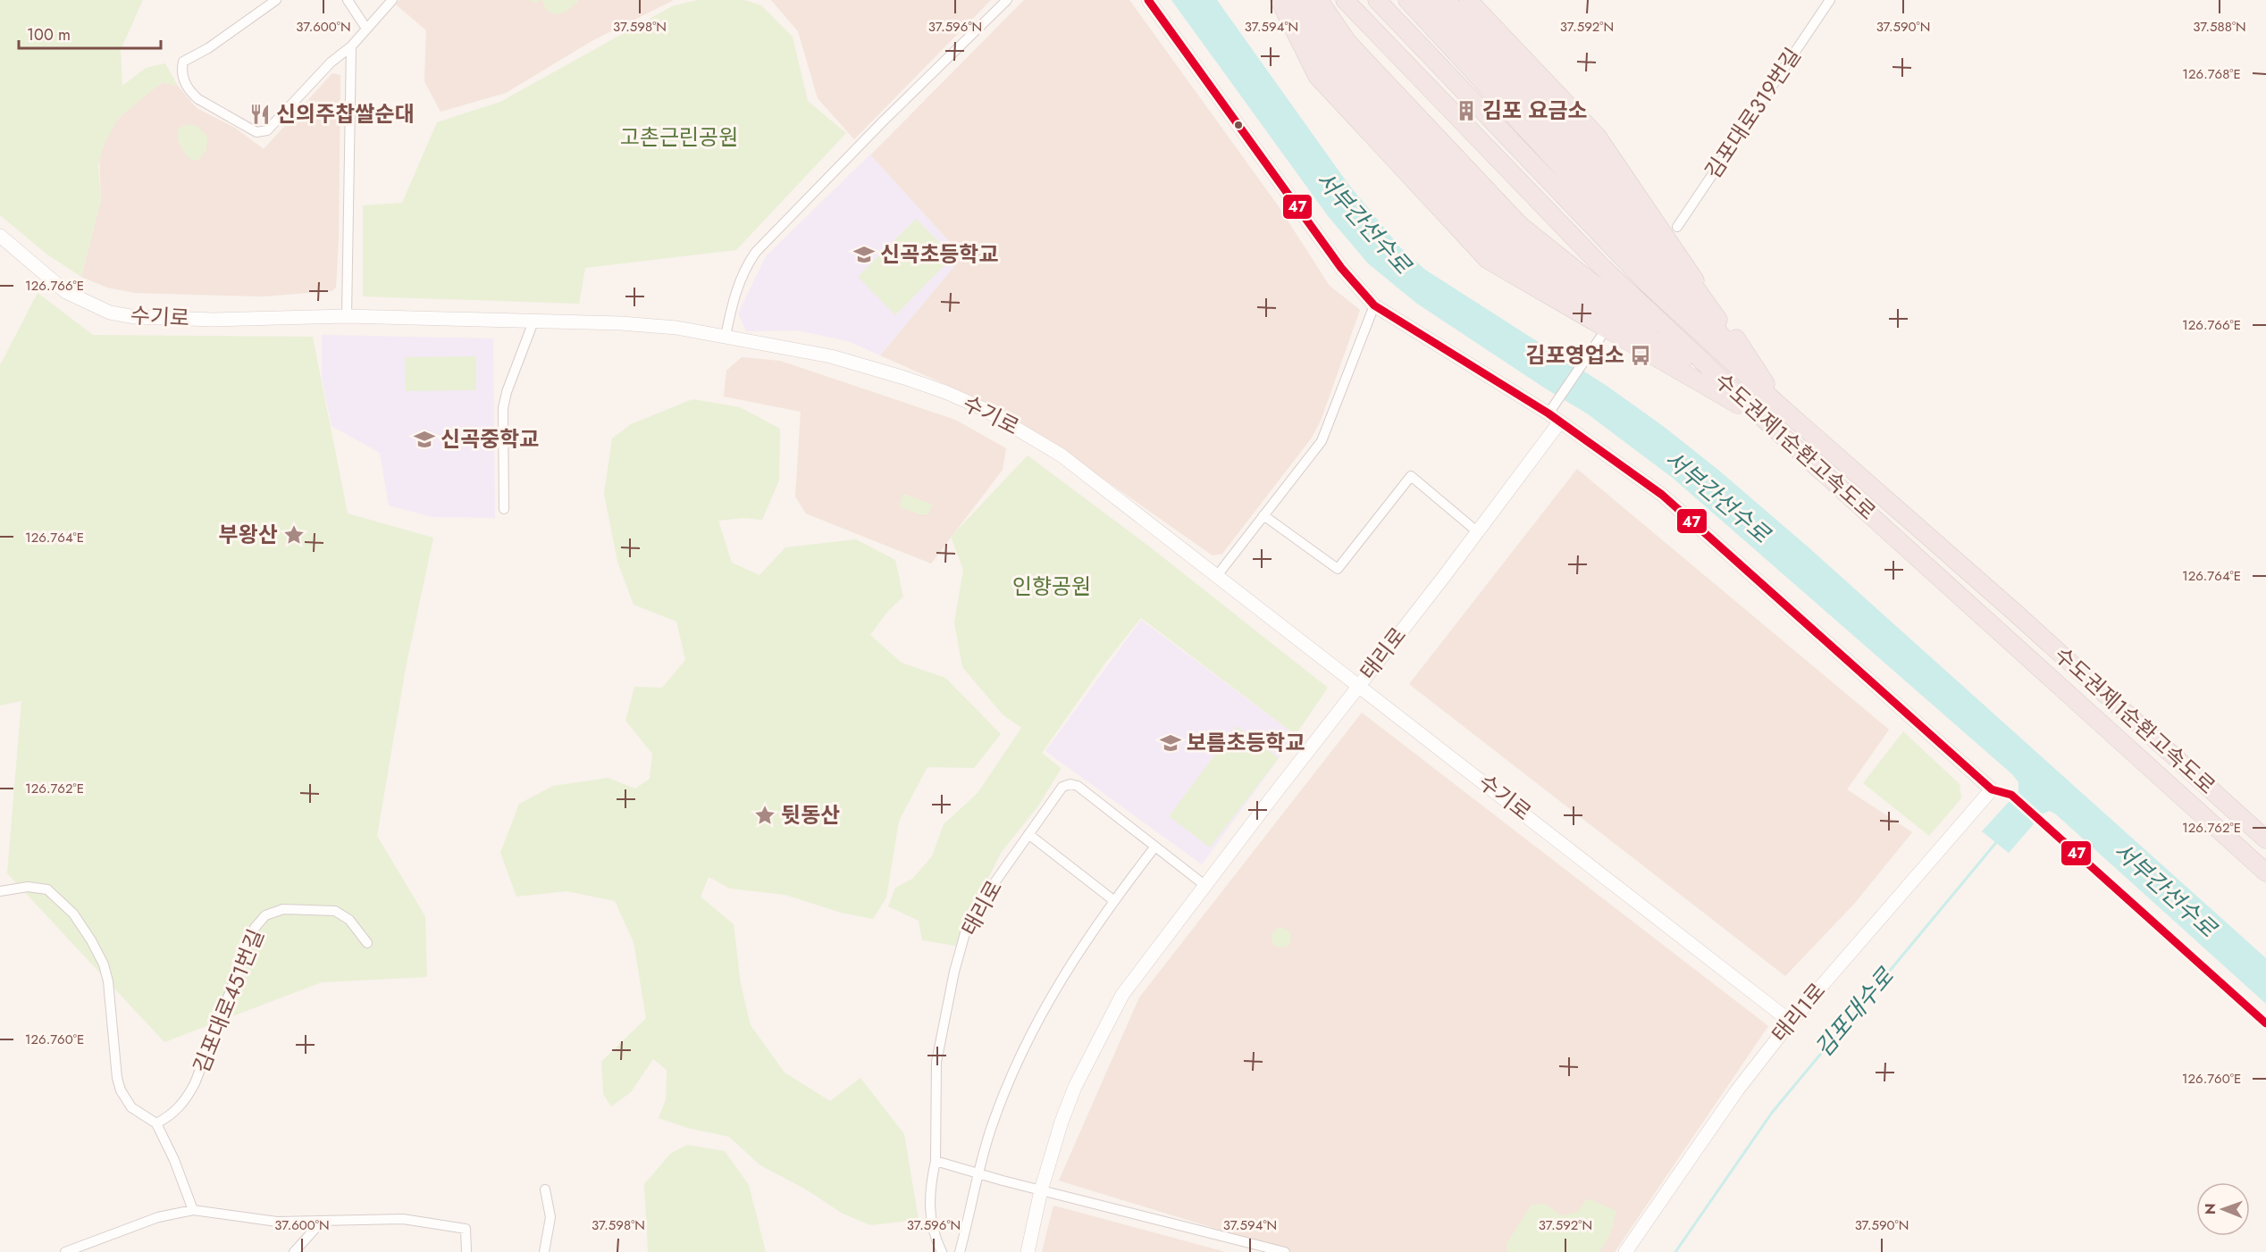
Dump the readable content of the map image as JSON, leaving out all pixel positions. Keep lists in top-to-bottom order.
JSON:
{
  "streets": {
    "highway": ["수도권제1순환고속도로"],
    "street": [
      "김포대로319번길",
      "수기로",
      "태리로",
      "김포대로451번길",
      "태리1로"
    ]
  },
  "crossings": [
    ["수기로", "태리로"],
    ["수기로", "태리1로"]
  ],
  "water": ["서부간선수로", "김포대수로"],
  "parks": ["고촌근린공원", "인향공원"],
  "places": {
    "building": ["김포 요금소"],
    "restaurant": ["신의주찹쌀순대"],
    "school or university": ["신곡초등학교", "신곡중학교", "보름초등학교"],
    "bus stop": ["김포영업소"],
    "place": ["부왕산", "뒷동산"]
  },
  "lines": ["transit line 47"],
  "scale_bar": "100 m",
  "north": "left",
  "coordinates": [
    "37.600°N",
    "37.598°N",
    "37.596°N",
    "37.594°N",
    "37.592°N",
    "37.590°N",
    "37.588°N",
    "126.768°E",
    "126.766°E",
    "126.764°E",
    "126.762°E",
    "126.760°E"
  ]
}
